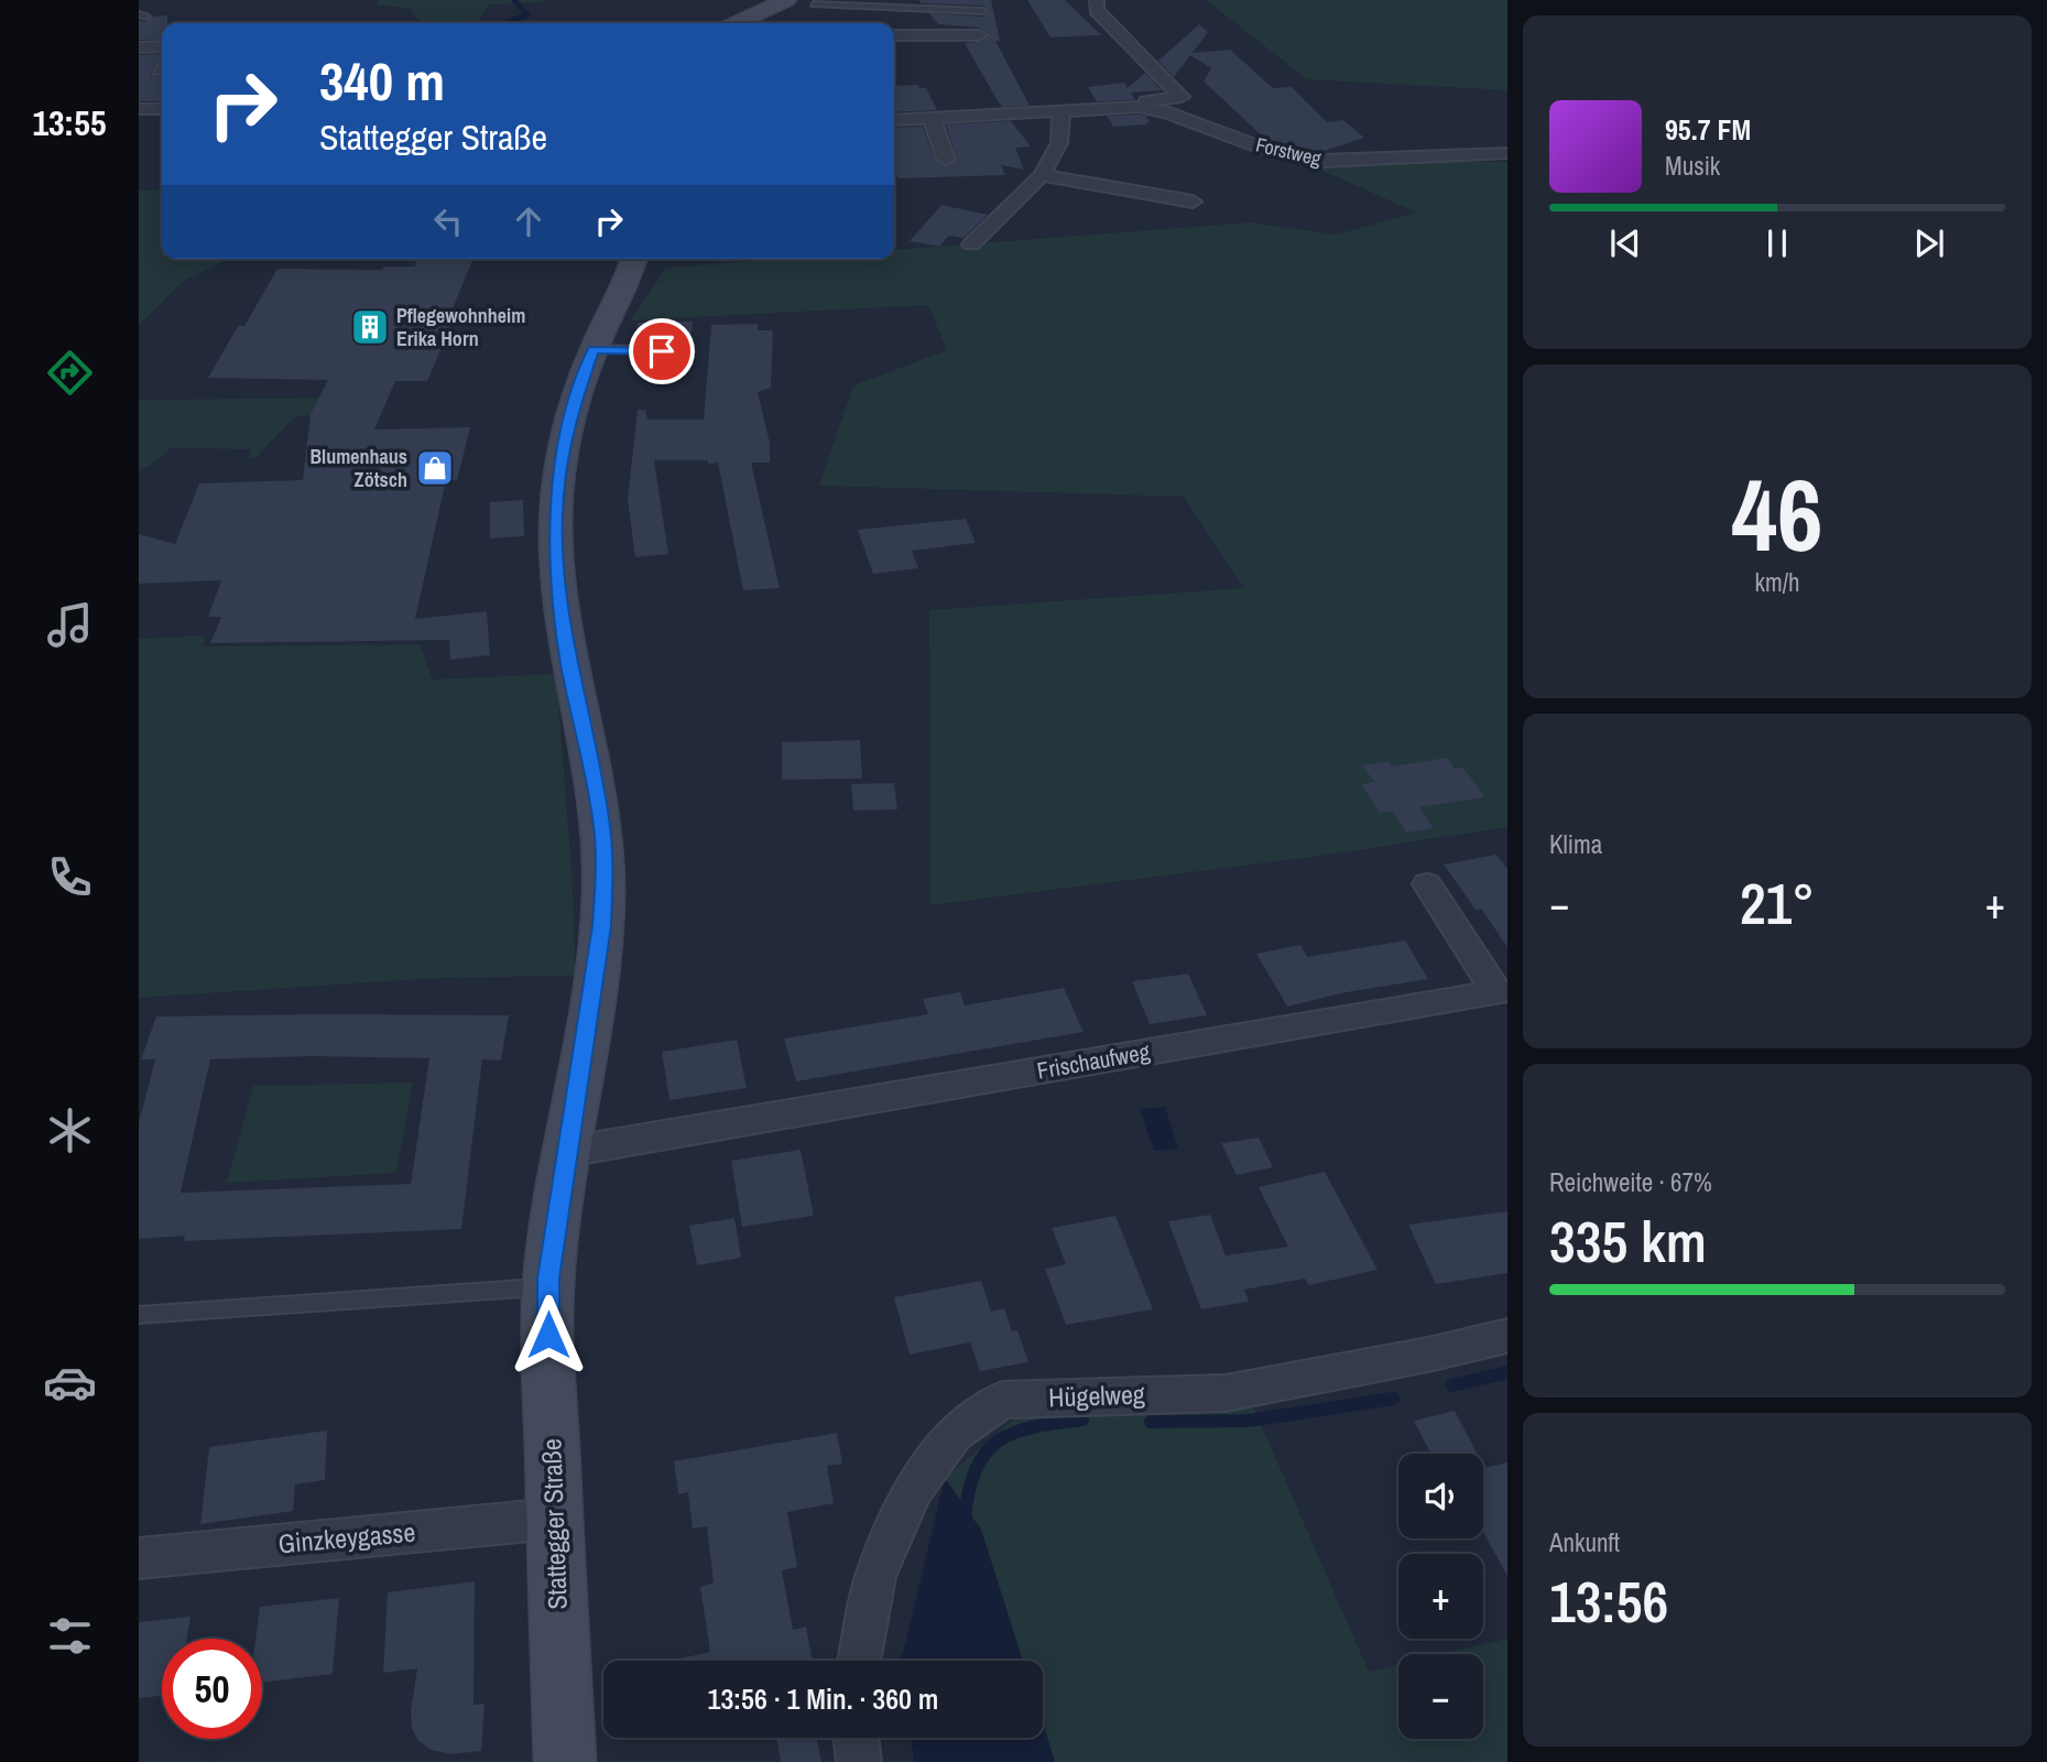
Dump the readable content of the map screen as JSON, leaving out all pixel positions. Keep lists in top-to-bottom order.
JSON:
{
  "streets": {
    "main road": ["Stattegger Straße"],
    "street": [
      "Forstweg",
      "Frischaufweg",
      "Hügelweg",
      "Ginzkeygasse"
    ]
  },
  "crossings": [
    ["Frischaufweg", "Stattegger Straße"],
    ["Stattegger Straße", "Ginzkeygasse"]
  ],
  "places": {
    "building": ["Pflegewohnheim Erika Horn"],
    "shop": ["Blumenhaus Zötsch"]
  },
  "page": {
    "tabs": "13:55",
    "turn": ["340 m", "Stattegger Straße"],
    "song": ["95.7 FM", "Musik"],
    "tile": [
      ["46", "km/h"],
      "Klima",
      ["Reichweite · 67%", "335 km"],
      ["Ankunft", "13:56"]
    ],
    "heat": ["−", "21°", "+"],
    "map_buttons": ["+", "−"],
    "limit": "50",
    "trip": "13:56 · 1 Min. · 360 m"
  }
}
